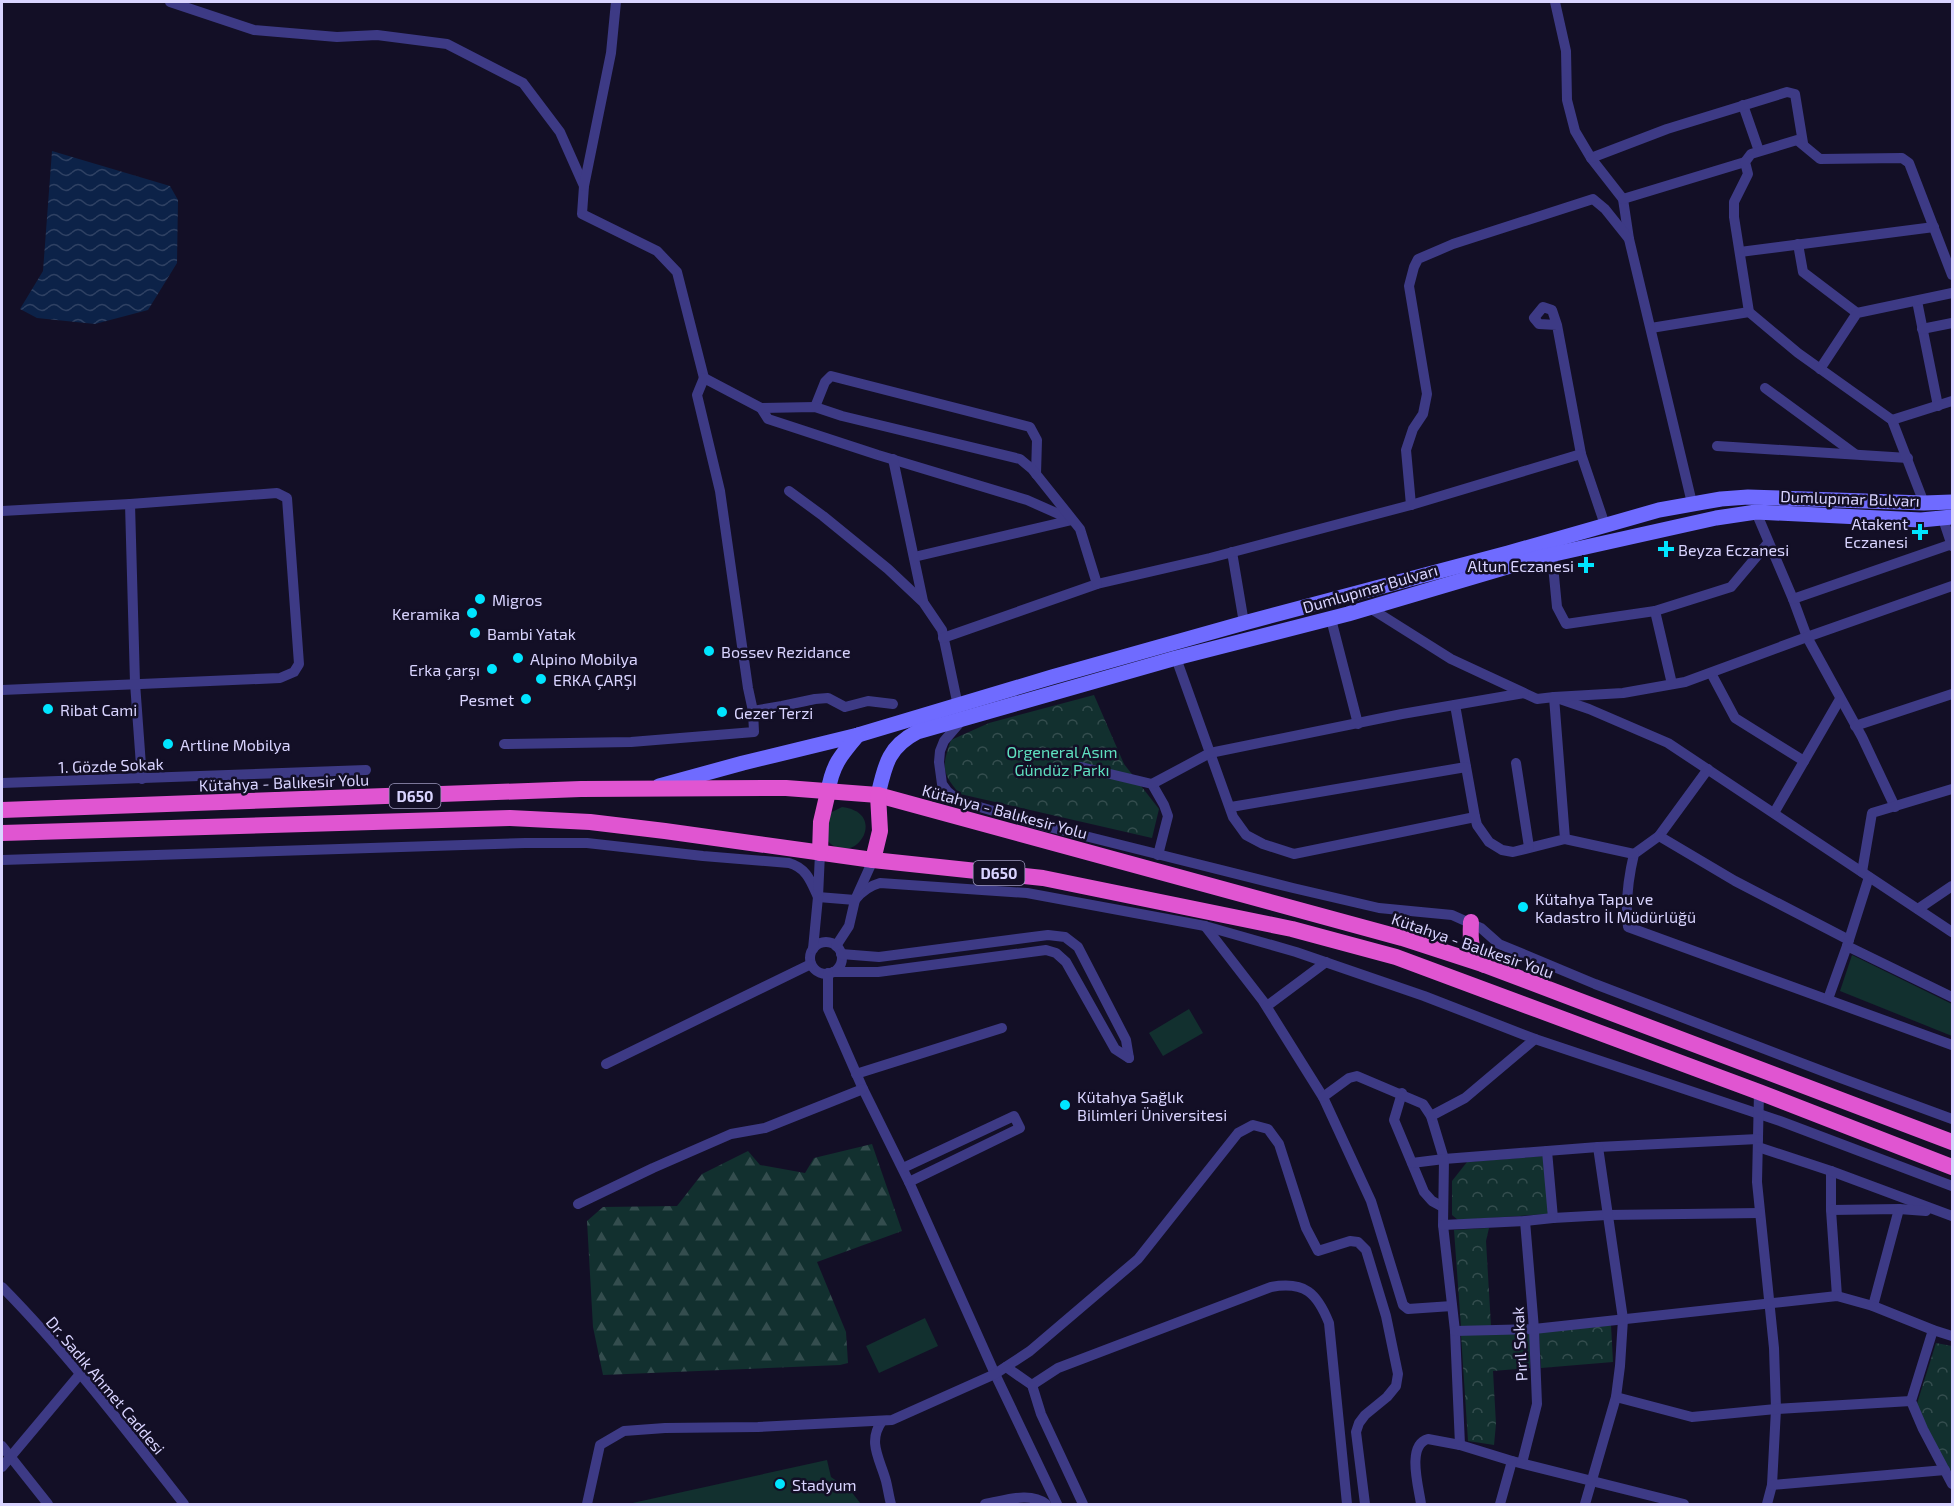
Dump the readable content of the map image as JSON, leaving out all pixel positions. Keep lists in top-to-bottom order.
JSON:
{
  "streets": {
    "highway": ["Kütahya - Balıkesir Yolu", "D650"],
    "main road": ["Dumlupınar Bulvarı"],
    "street": ["1. Gözde Sokak", "Pırıl Sokak", "Dr. Sadık Ahmet Caddesi"]
  },
  "crossings": [
    ["Dumlupınar Bulvarı", "Kütahya - Balıkesir Yolu"]
  ],
  "parks": ["Orgeneral Asım Gündüz Parkı"],
  "places": {
    "health": ["Atakent Eczanesi", "Beyza Eczanesi", "Altun Eczanesi"],
    "other": [
      "Migros",
      "Keramika",
      "Bambi Yatak",
      "Bossev Rezidance",
      "Alpino Mobilya",
      "Erka çarşı",
      "ERKA ÇARŞI",
      "Pesmet",
      "Ribat Cami",
      "Gezer Terzi",
      "Artline Mobilya",
      "Kütahya Tapu ve Kadastro İl Müdürlüğü",
      "Kütahya Sağlık Bilimleri Üniversitesi",
      "Stadyum"
    ]
  }
}
